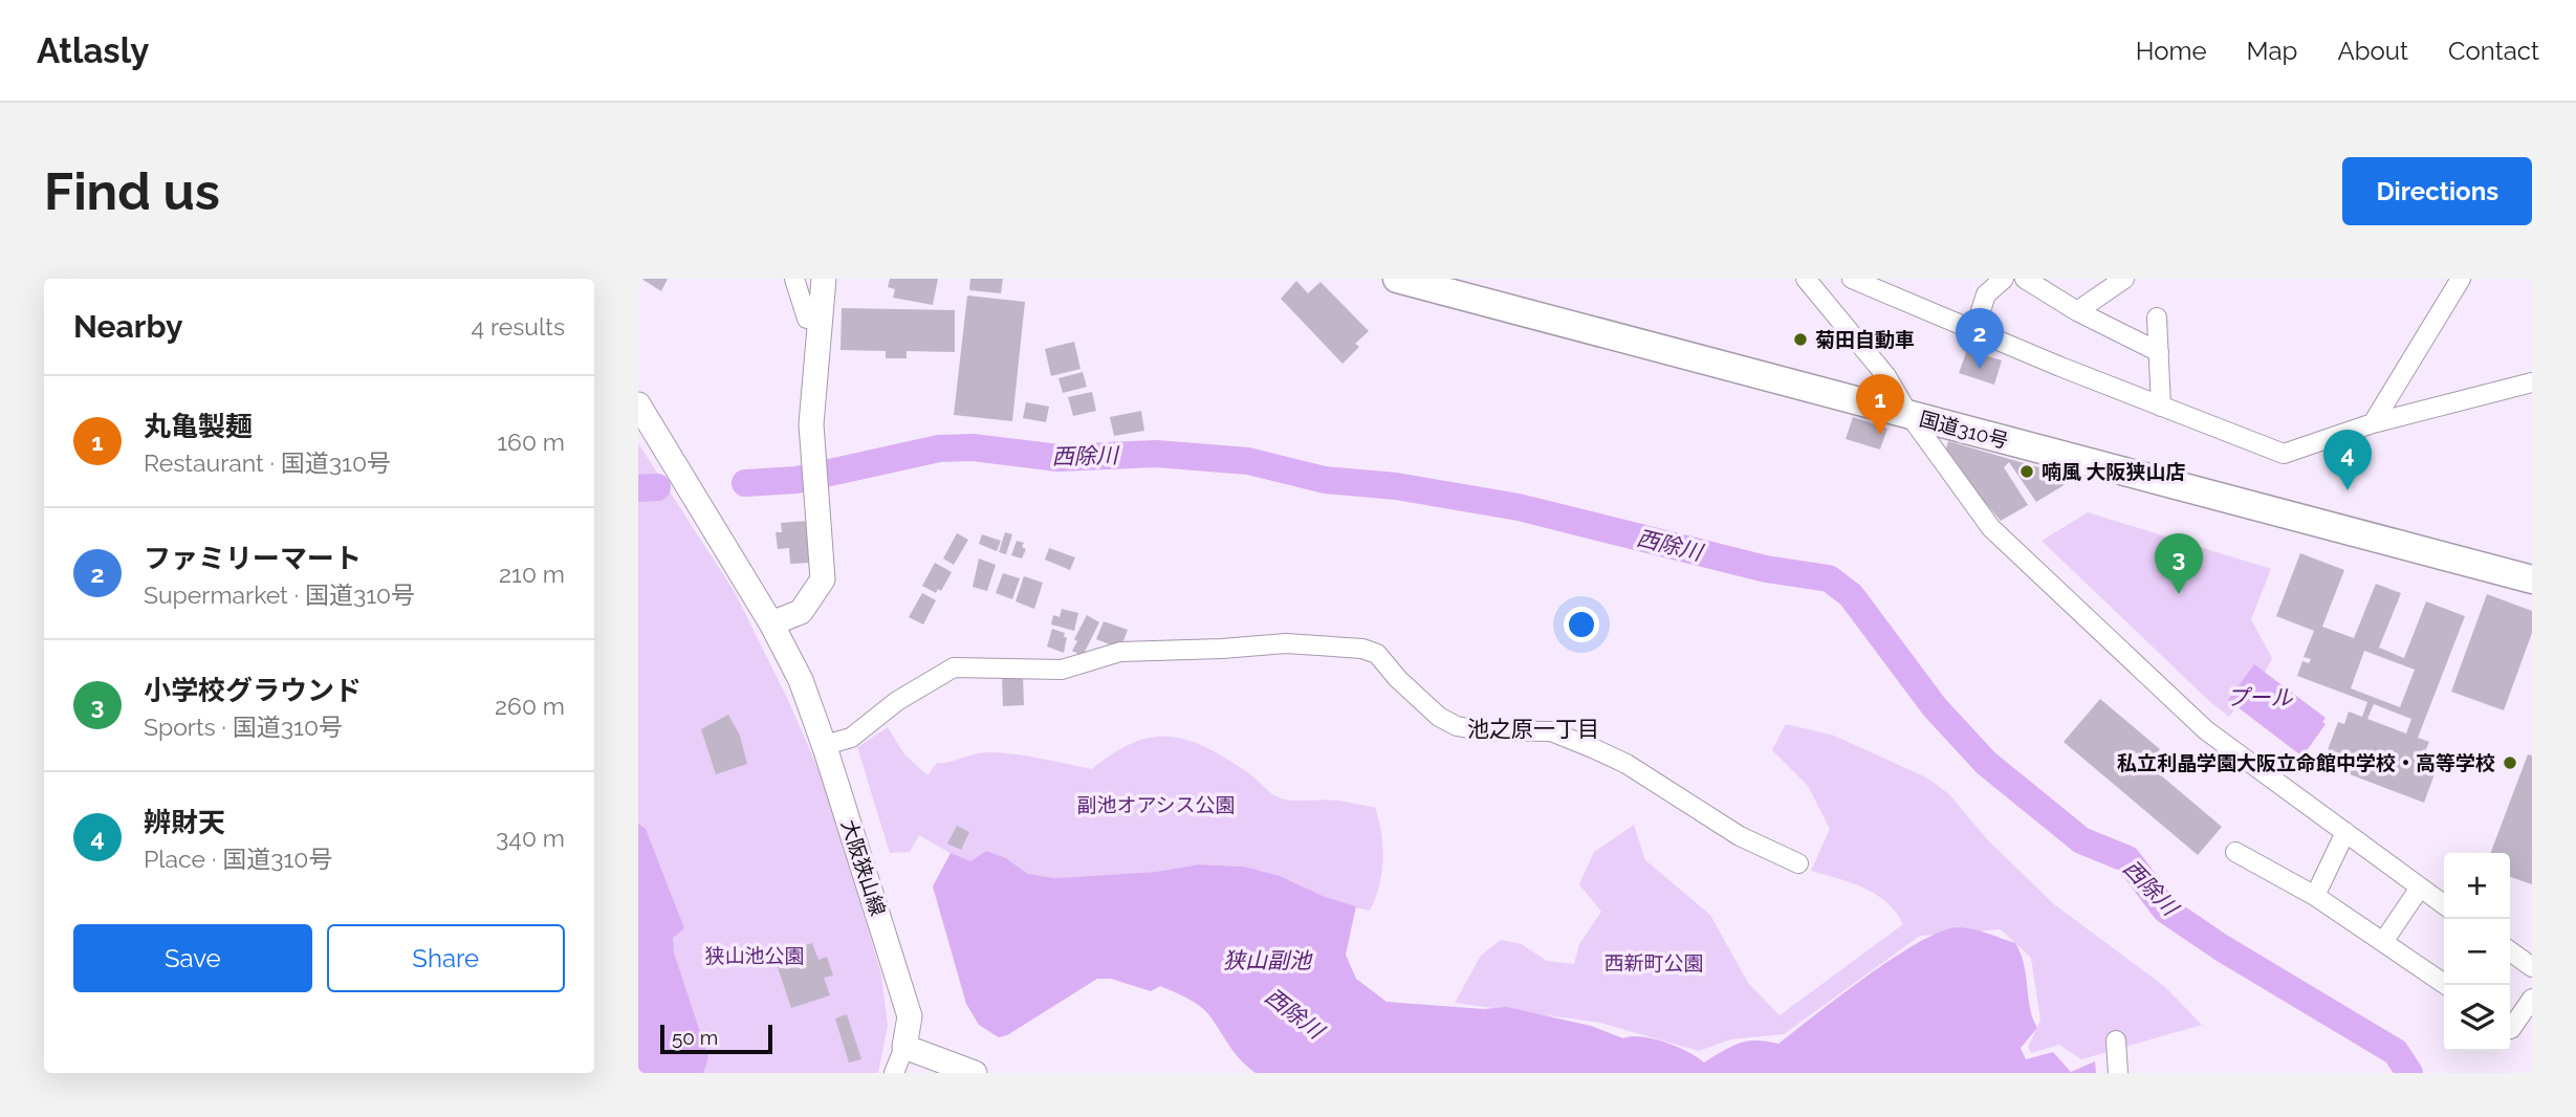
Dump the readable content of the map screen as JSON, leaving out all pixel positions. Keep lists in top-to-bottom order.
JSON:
{
  "streets": {
    "highway": ["国道310号"],
    "main road": ["大阪狭山線"]
  },
  "districts": ["池之原一丁目"],
  "water": ["西除川", "プール", "狭山副池"],
  "parks": ["副池オアシス公園", "狭山池公園", "西新町公園"],
  "places": ["菊田自動車", "喃風 大阪狭山店", "私立利晶学園大阪立命館中学校・高等学校"],
  "scale_bar": "50 m",
  "page": {
    "header": "Atlasly",
    "nav": [
      "Home",
      "Map",
      "About",
      "Contact"
    ],
    "buttons": [
      "Directions",
      ["Save", "Share"]
    ],
    "title": "Find us",
    "heading": ["Nearby", "4 results"],
    "pins": [
      "2",
      "1",
      "4",
      "3"
    ],
    "list": [
      {
        "mark": "1",
        "name": "丸亀製麺",
        "note": "Restaurant · 国道310号",
        "value": "160 m"
      },
      {
        "mark": "2",
        "name": "ファミリーマート",
        "note": "Supermarket · 国道310号",
        "value": "210 m"
      },
      {
        "mark": "3",
        "name": "小学校グラウンド",
        "note": "Sports · 国道310号",
        "value": "260 m"
      },
      {
        "mark": "4",
        "name": "辨財天",
        "note": "Place · 国道310号",
        "value": "340 m"
      }
    ],
    "map_buttons": ["+", "−"],
    "scale": "50 m"
  }
}
